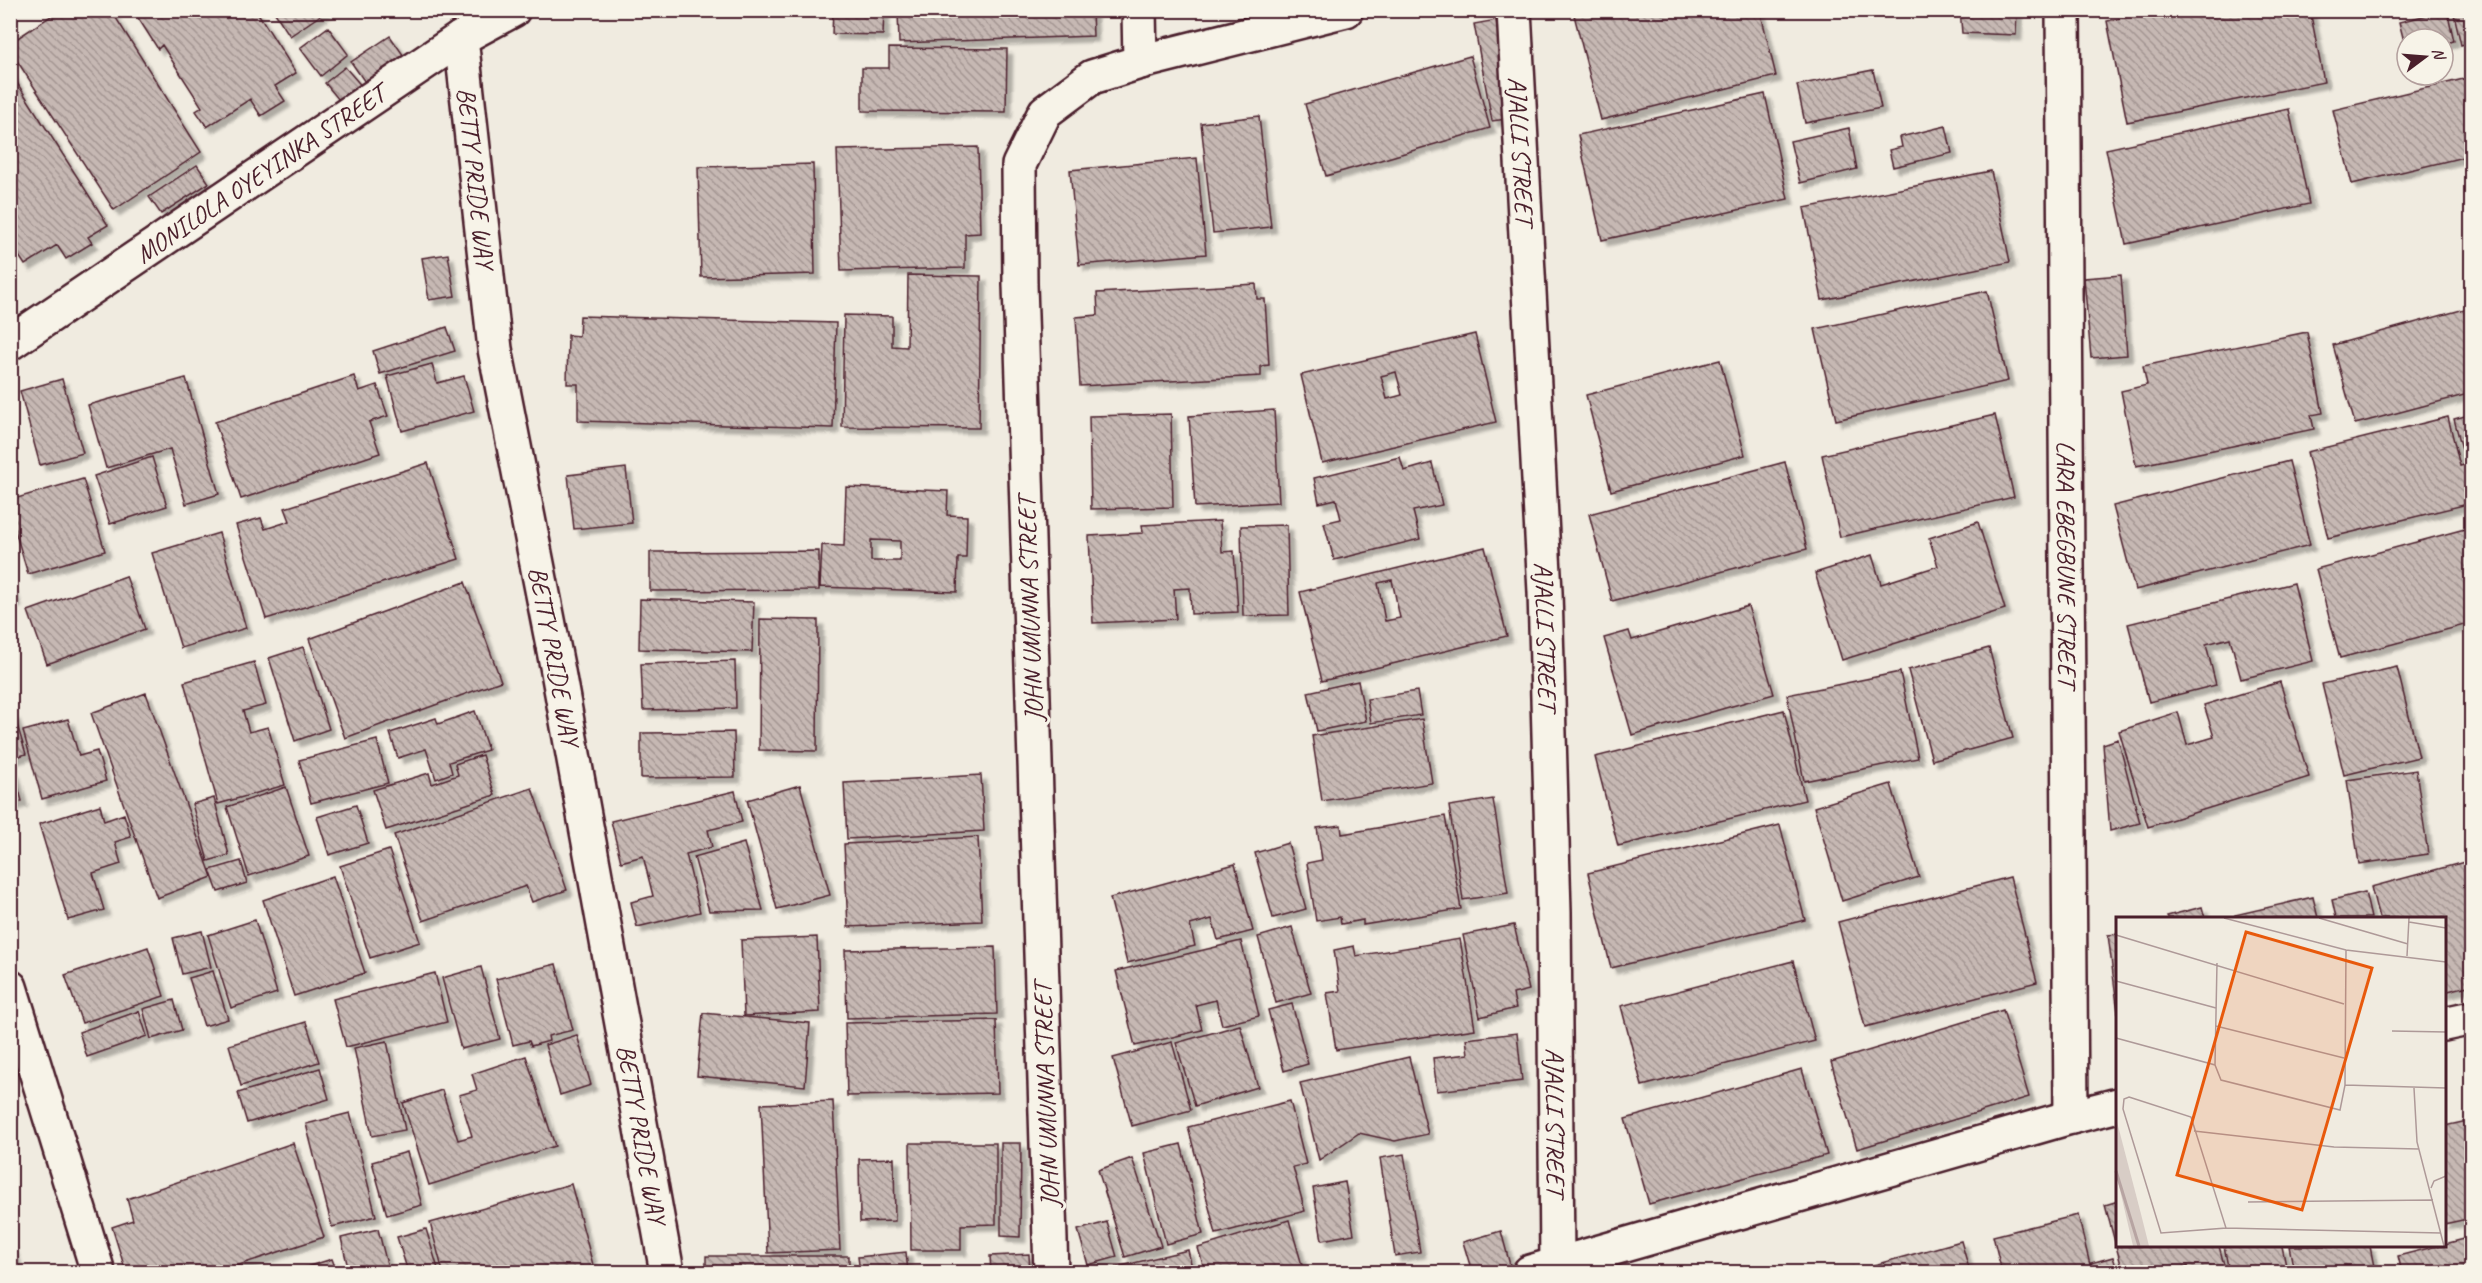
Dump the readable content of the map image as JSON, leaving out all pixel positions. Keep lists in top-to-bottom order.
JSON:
{
  "streets": {
    "street": [
      "AJALLI STREET",
      "MONILOLA OYEYINKA STREET",
      "BETTY PRIDE WAY",
      "LARA EBEGBUNE STREET",
      "JOHN UMUNNA STREET"
    ]
  },
  "crossings": [
    ["MONILOLA OYEYINKA STREET", "BETTY PRIDE WAY"]
  ],
  "north": "right"
}
